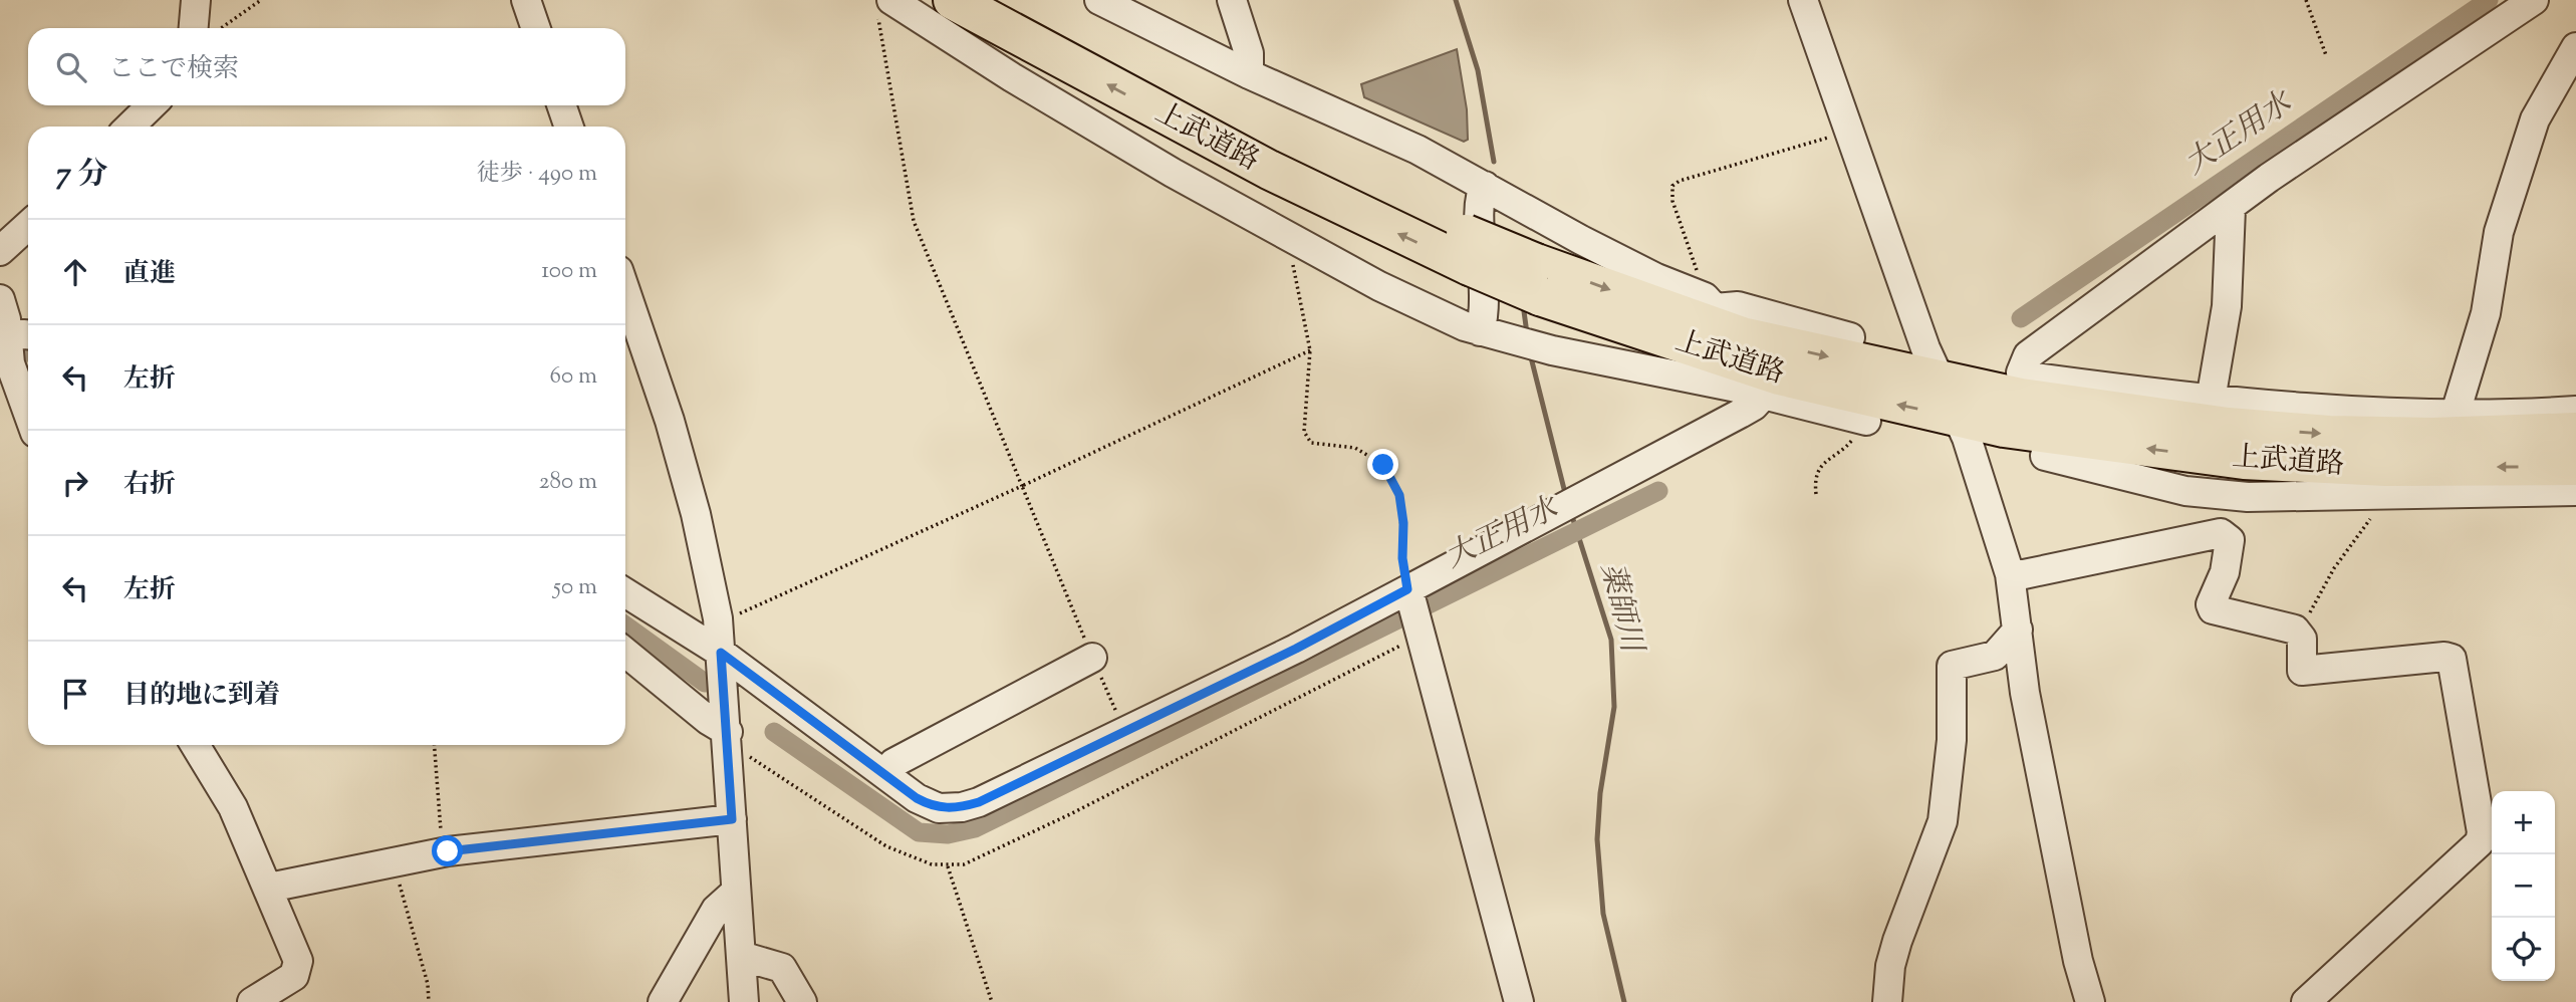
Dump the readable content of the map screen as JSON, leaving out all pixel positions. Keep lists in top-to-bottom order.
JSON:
{
  "streets": {
    "highway": ["上武道路"]
  },
  "water": ["大正用水", "薬師川"],
  "page": {
    "search": "ここで検索",
    "heading": ["7 分", "徒歩 · 490 m"],
    "list": [
      ["直進", "100 m"],
      ["左折", "60 m"],
      ["右折", "280 m"],
      ["左折", "50 m"],
      "目的地に到着"
    ],
    "map_buttons": ["+", "−"]
  }
}
